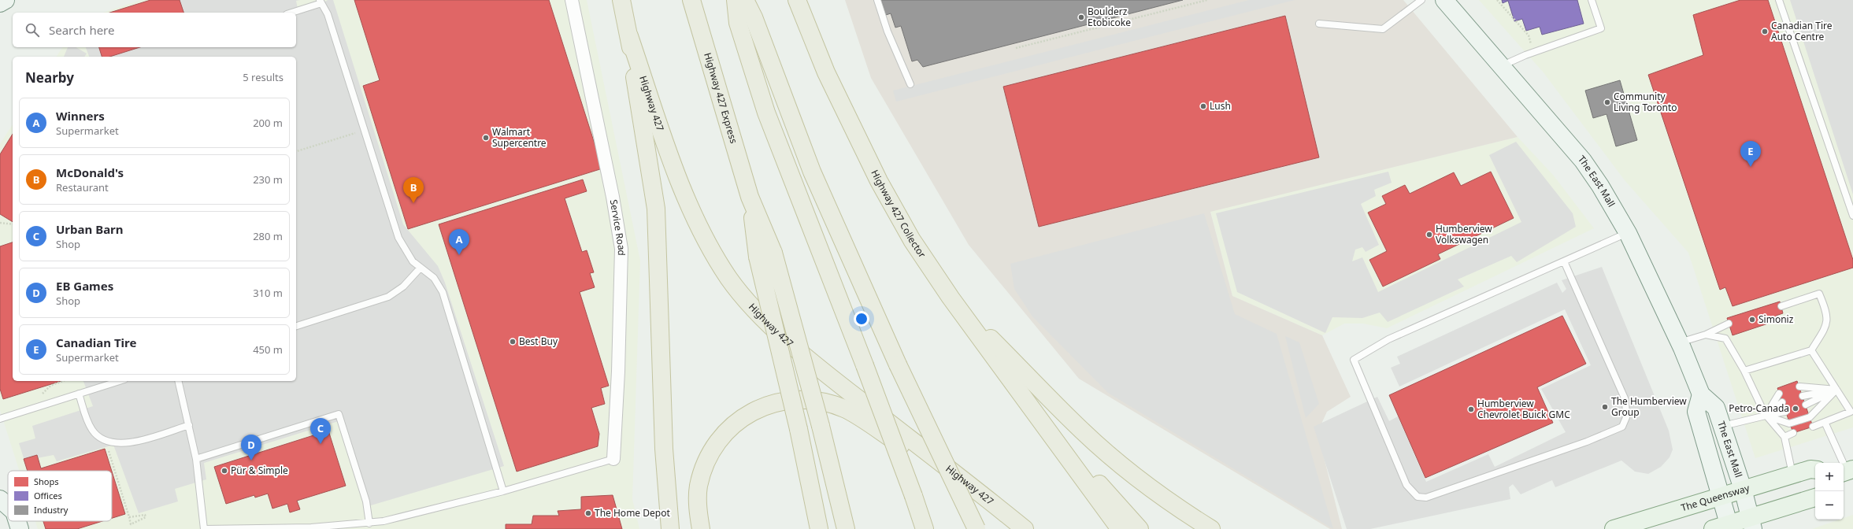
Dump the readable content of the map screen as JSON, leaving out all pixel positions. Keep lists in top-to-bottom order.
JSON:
{
  "streets": {
    "highway": ["Highway 427 Express", "Highway 427", "Highway 427 Collector"],
    "main road": ["The East Mall", "The Queensway"],
    "street": ["Service Road"]
  },
  "crossings": [
    ["The East Mall", "The Queensway"]
  ],
  "places": [
    "Boulderz Etobicoke",
    "Canadian Tire Auto Centre",
    "Community Living Toronto",
    "Lush",
    "Walmart Supercentre",
    "Humberview Volkswagen",
    "Simoniz",
    "Best Buy",
    "The Humberview Group",
    "Petro-Canada",
    "Humberview Chevrolet Buick GMC",
    "Pür & Simple",
    "The Home Depot"
  ],
  "legend": ["Shops", "Offices", "Industry"],
  "page": {
    "search": "Search here",
    "heading": ["Nearby", "5 results"],
    "list": [
      {
        "mark": "A",
        "name": "Winners",
        "note": "Supermarket",
        "value": "200 m"
      },
      {
        "mark": "B",
        "name": "McDonald's",
        "note": "Restaurant",
        "value": "230 m"
      },
      {
        "mark": "C",
        "name": "Urban Barn",
        "note": "Shop",
        "value": "280 m"
      },
      {
        "mark": "D",
        "name": "EB Games",
        "note": "Shop",
        "value": "310 m"
      },
      {
        "mark": "E",
        "name": "Canadian Tire",
        "note": "Supermarket",
        "value": "450 m"
      }
    ],
    "pins": [
      "E",
      "B",
      "A",
      "C",
      "D"
    ],
    "map_buttons": ["+", "−"]
  }
}
